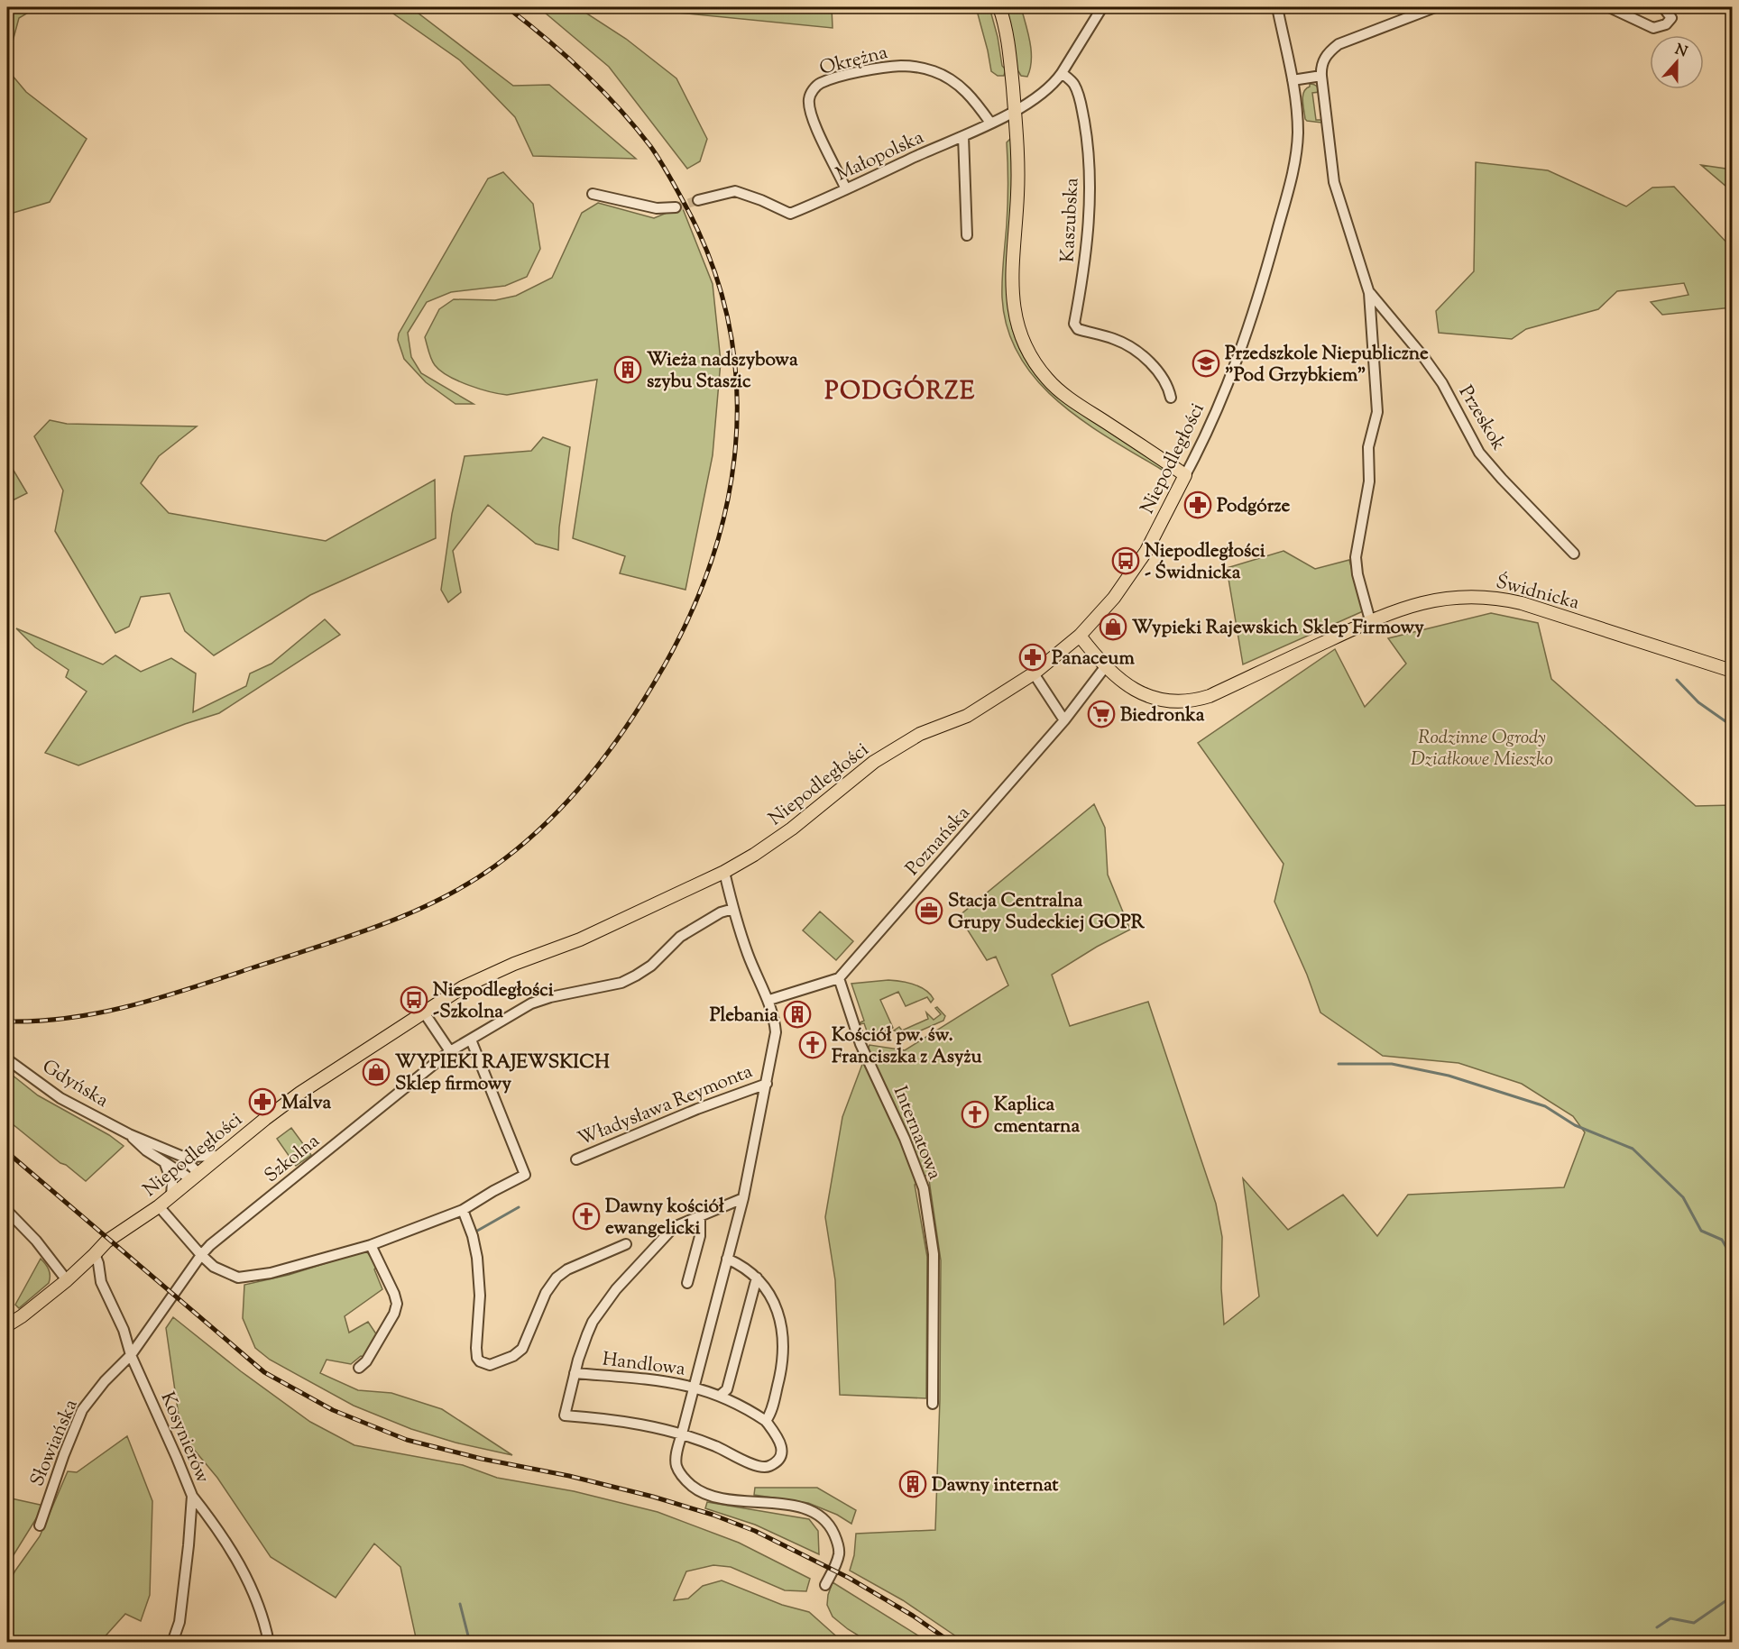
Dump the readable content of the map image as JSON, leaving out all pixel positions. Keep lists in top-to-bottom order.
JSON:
{
  "streets": {
    "main road": ["Niepodległości", "Świdnicka"],
    "street": [
      "Okrężna",
      "Małopolska",
      "Kaszubska",
      "Przeskok",
      "Poznańska",
      "Gdyńska",
      "Władysława Reymonta",
      "Internatowa",
      "Szkolna",
      "Handlowa",
      "Kosynierów",
      "Słowiańska"
    ]
  },
  "crossings": [
    ["Okrężna", "Małopolska"],
    ["Małopolska", "Kaszubska"],
    ["Przeskok", "Świdnicka"],
    ["Niepodległości", "Świdnicka"],
    ["Niepodległości", "Gdyńska"],
    ["Niepodległości", "Kosynierów"],
    ["Świdnicka", "Poznańska"],
    ["Poznańska", "Internatowa"],
    ["Szkolna", "Kosynierów"],
    ["Szkolna", "Słowiańska"],
    ["Kosynierów", "Słowiańska"]
  ],
  "districts": ["PODGÓRZE"],
  "parks": ["Rodzinne Ogrody Działkowe Mieszko"],
  "places": {
    "school or university": ["Przedszkole Niepubliczne \"Pod Grzybkiem\""],
    "building": ["Wieża nadszybowa szybu Staszic", "Plebania", "Dawny internat"],
    "pharmacy": ["Podgórze", "Panaceum", "Malva"],
    "bus stop": ["Niepodległości - Świdnicka", "Niepodległości -Szkolna"],
    "shop": ["Wypieki Rajewskich Sklep Firmowy", "WYPIEKI RAJEWSKICH Sklep firmowy"],
    "supermarket": ["Biedronka"],
    "office": ["Stacja Centralna Grupy Sudeckiej GOPR"],
    "church": ["Kościół pw. św. Franciszka z Asyżu", "Kaplica cmentarna", "Dawny kościół ewangelicki"]
  },
  "north": "top"
}
